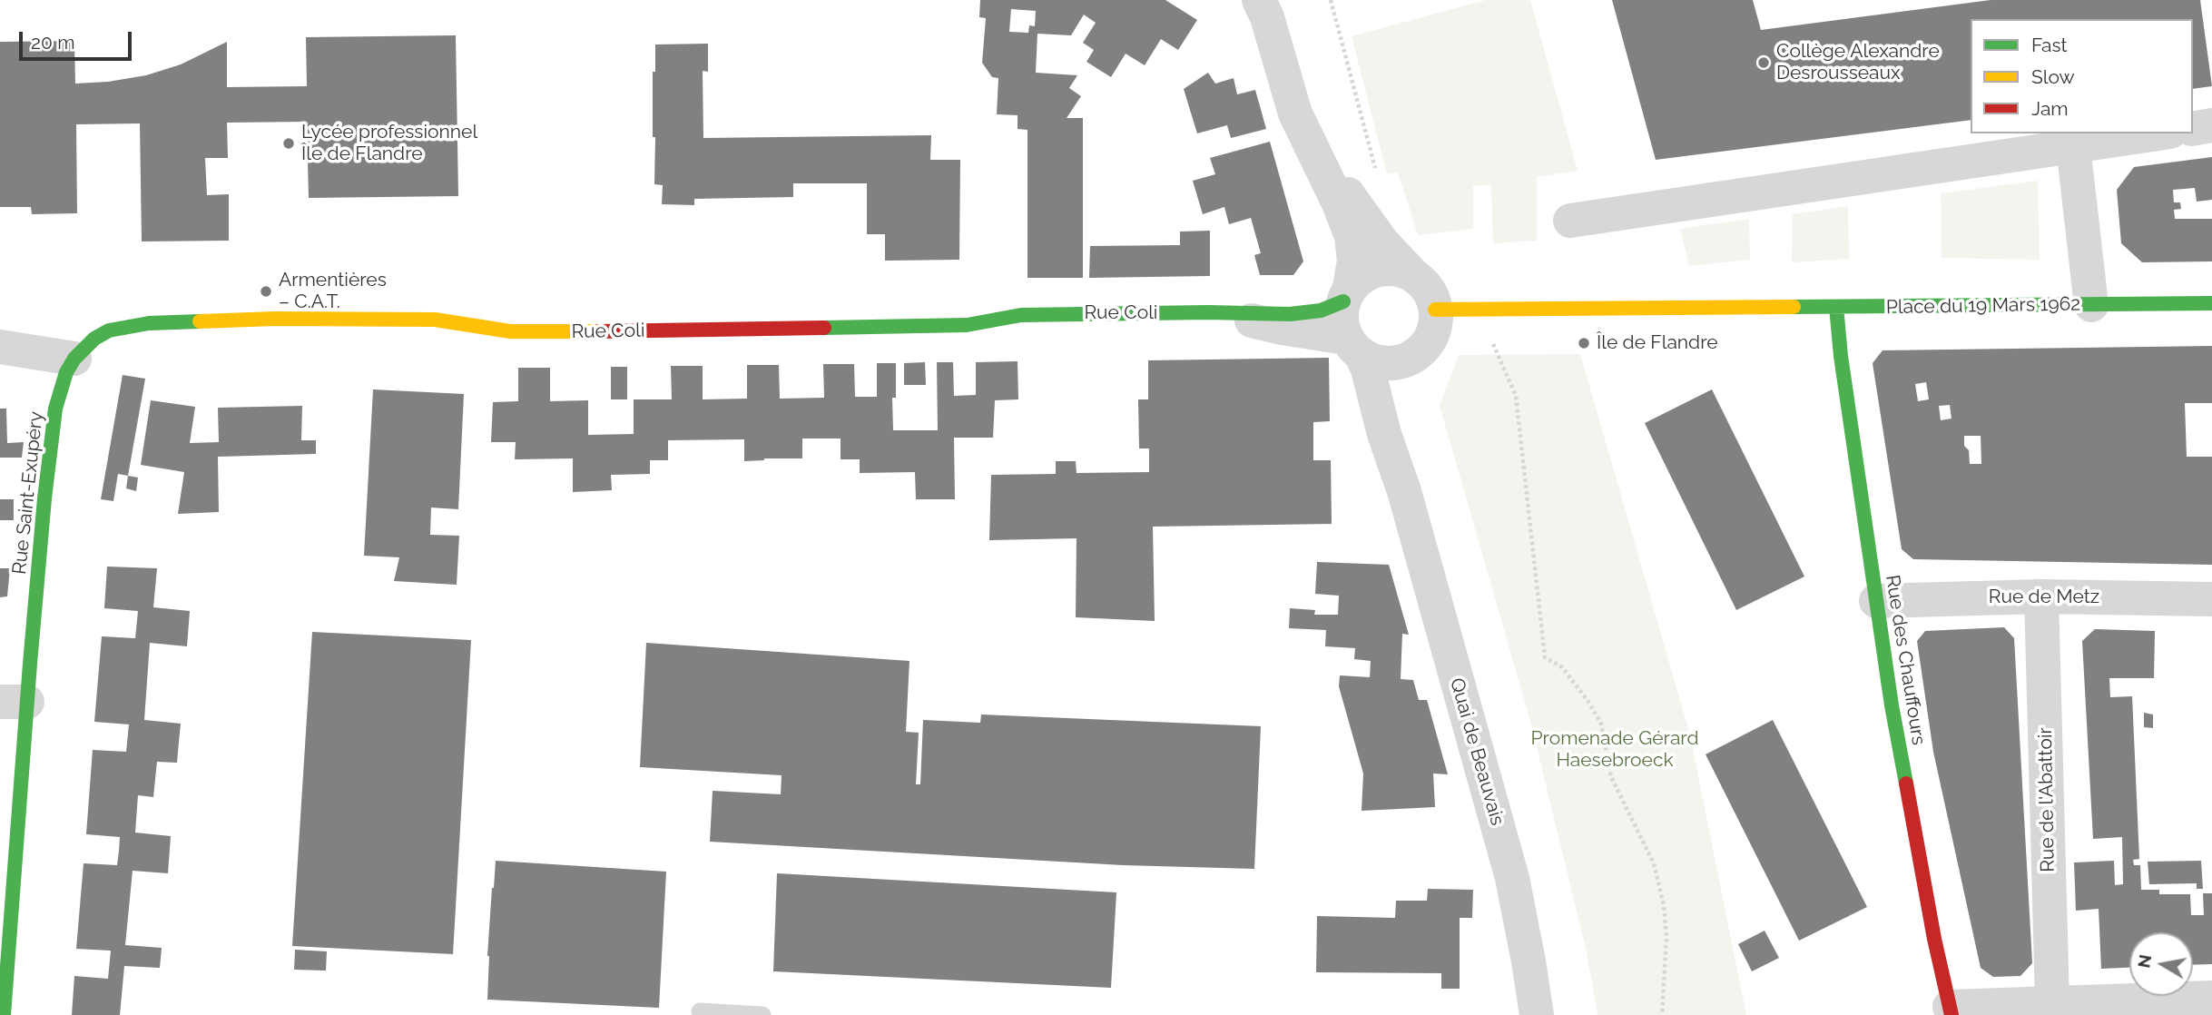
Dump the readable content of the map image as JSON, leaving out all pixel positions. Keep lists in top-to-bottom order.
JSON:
{
  "streets": {
    "street": [
      "Place du 19 Mars 1962",
      "Rue Coli",
      "Rue Saint-Exupéry",
      "Rue de Metz",
      "Rue des Chauffours",
      "Quai de Beauvais",
      "Rue de l'Abattoir"
    ]
  },
  "crossings": [
    ["Place du 19 Mars 1962", "Rue Coli"],
    ["Place du 19 Mars 1962", "Rue des Chauffours"],
    ["Place du 19 Mars 1962", "Quai de Beauvais"],
    ["Rue Coli", "Rue Saint-Exupéry"],
    ["Rue Coli", "Quai de Beauvais"],
    ["Rue de Metz", "Rue des Chauffours"],
    ["Rue de Metz", "Rue de l'Abattoir"]
  ],
  "parks": ["Promenade Gérard Haesebroeck"],
  "places": [
    "Collège Alexandre Desrousseaux",
    "Lycée professionnel Île de Flandre",
    "Armentières – C.A.T.",
    "Île de Flandre"
  ],
  "legend": ["Fast", "Slow", "Jam"],
  "scale_bar": "20 m",
  "north": "left"
}
